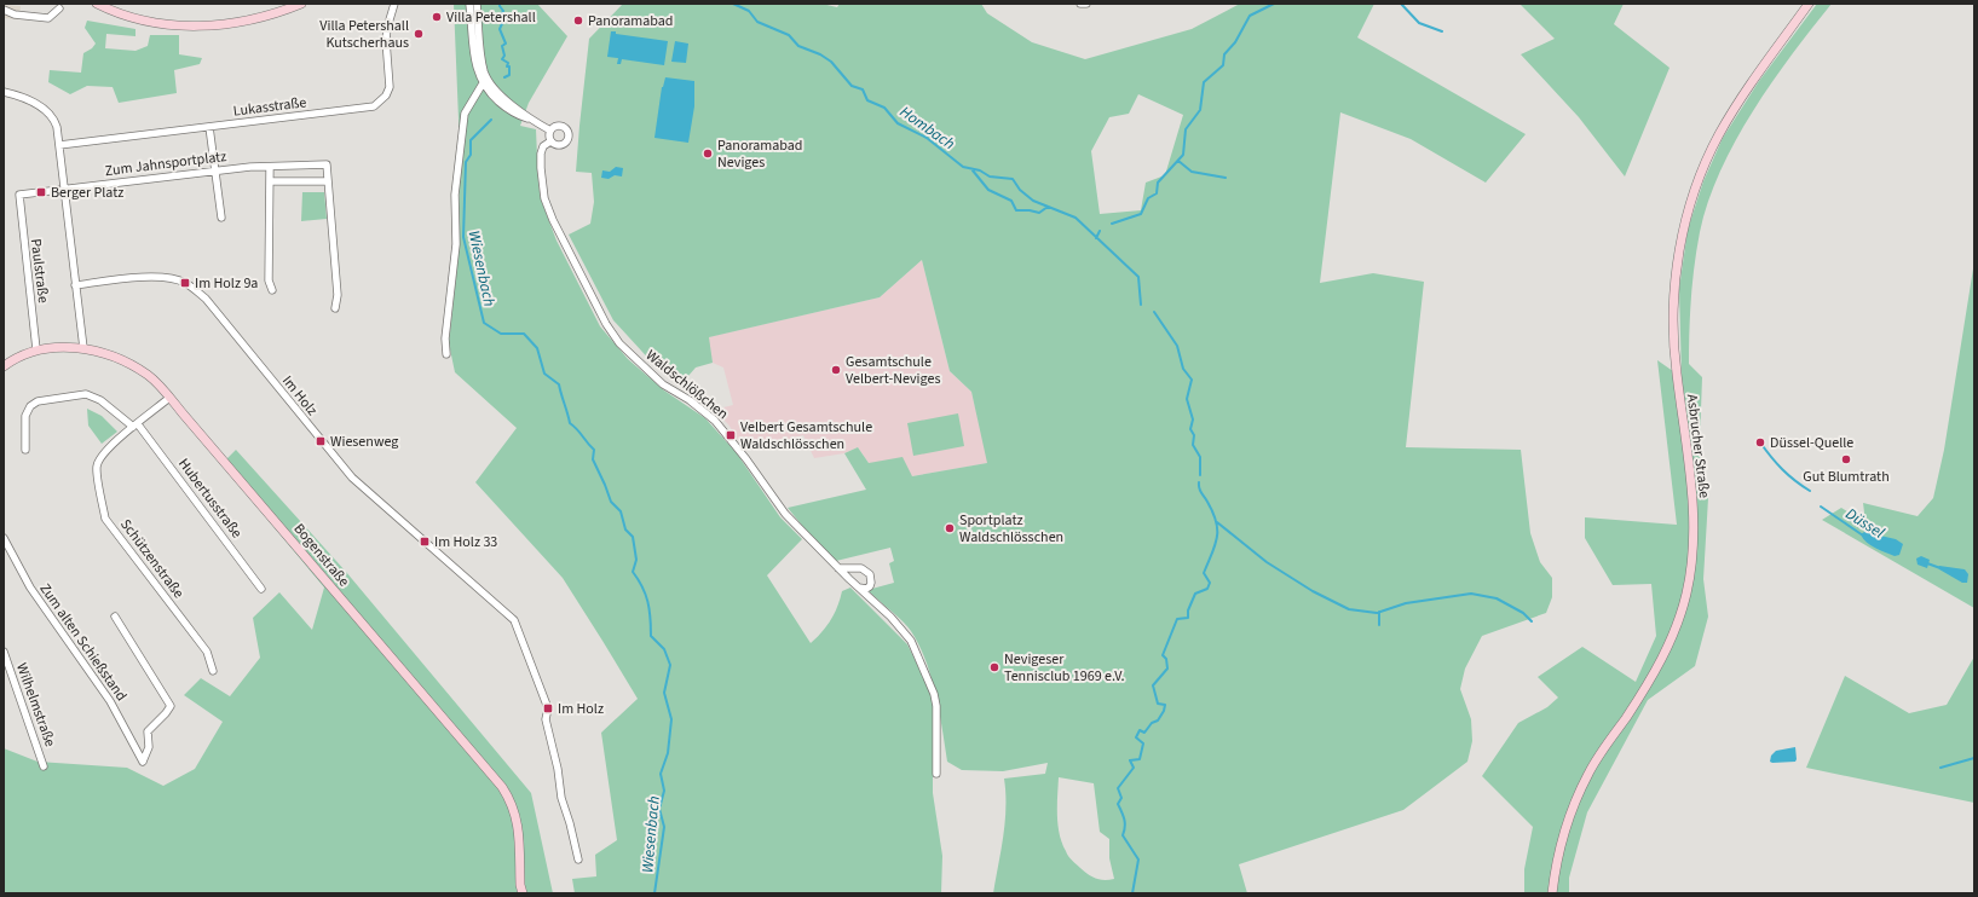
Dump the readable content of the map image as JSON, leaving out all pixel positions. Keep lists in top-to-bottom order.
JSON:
{
  "streets": {
    "main road": ["Asbrucher Straße", "Bogenstraße"],
    "street": [
      "Lukasstraße",
      "Zum Jahnsportplatz",
      "Paulstraße",
      "Waldschlößchen",
      "Im Holz",
      "Hubertusstraße",
      "Schützenstraße",
      "Zum alten Schießstand",
      "Wilhelmstraße"
    ]
  },
  "crossings": [
    ["Zum Jahnsportplatz", "Paulstraße"],
    ["Paulstraße", "Bogenstraße"],
    ["Hubertusstraße", "Schützenstraße"],
    ["Bogenstraße", "Schützenstraße"]
  ],
  "water": ["Hombach", "Wiesenbach", "Düssel"],
  "places": {
    "other": [
      "Villa Petershall",
      "Panoramabad",
      "Villa Petershall Kutscherhaus",
      "Panoramabad Neviges",
      "Gesamtschule Velbert-Neviges",
      "Düssel-Quelle",
      "Gut Blumtrath",
      "Sportplatz Waldschlösschen",
      "Nevigeser Tennisclub 1969 e.V."
    ],
    "transit": [
      "Berger Platz",
      "Im Holz 9a",
      "Velbert Gesamtschule Waldschlösschen",
      "Wiesenweg",
      "Im Holz 33",
      "Im Holz"
    ]
  }
}
